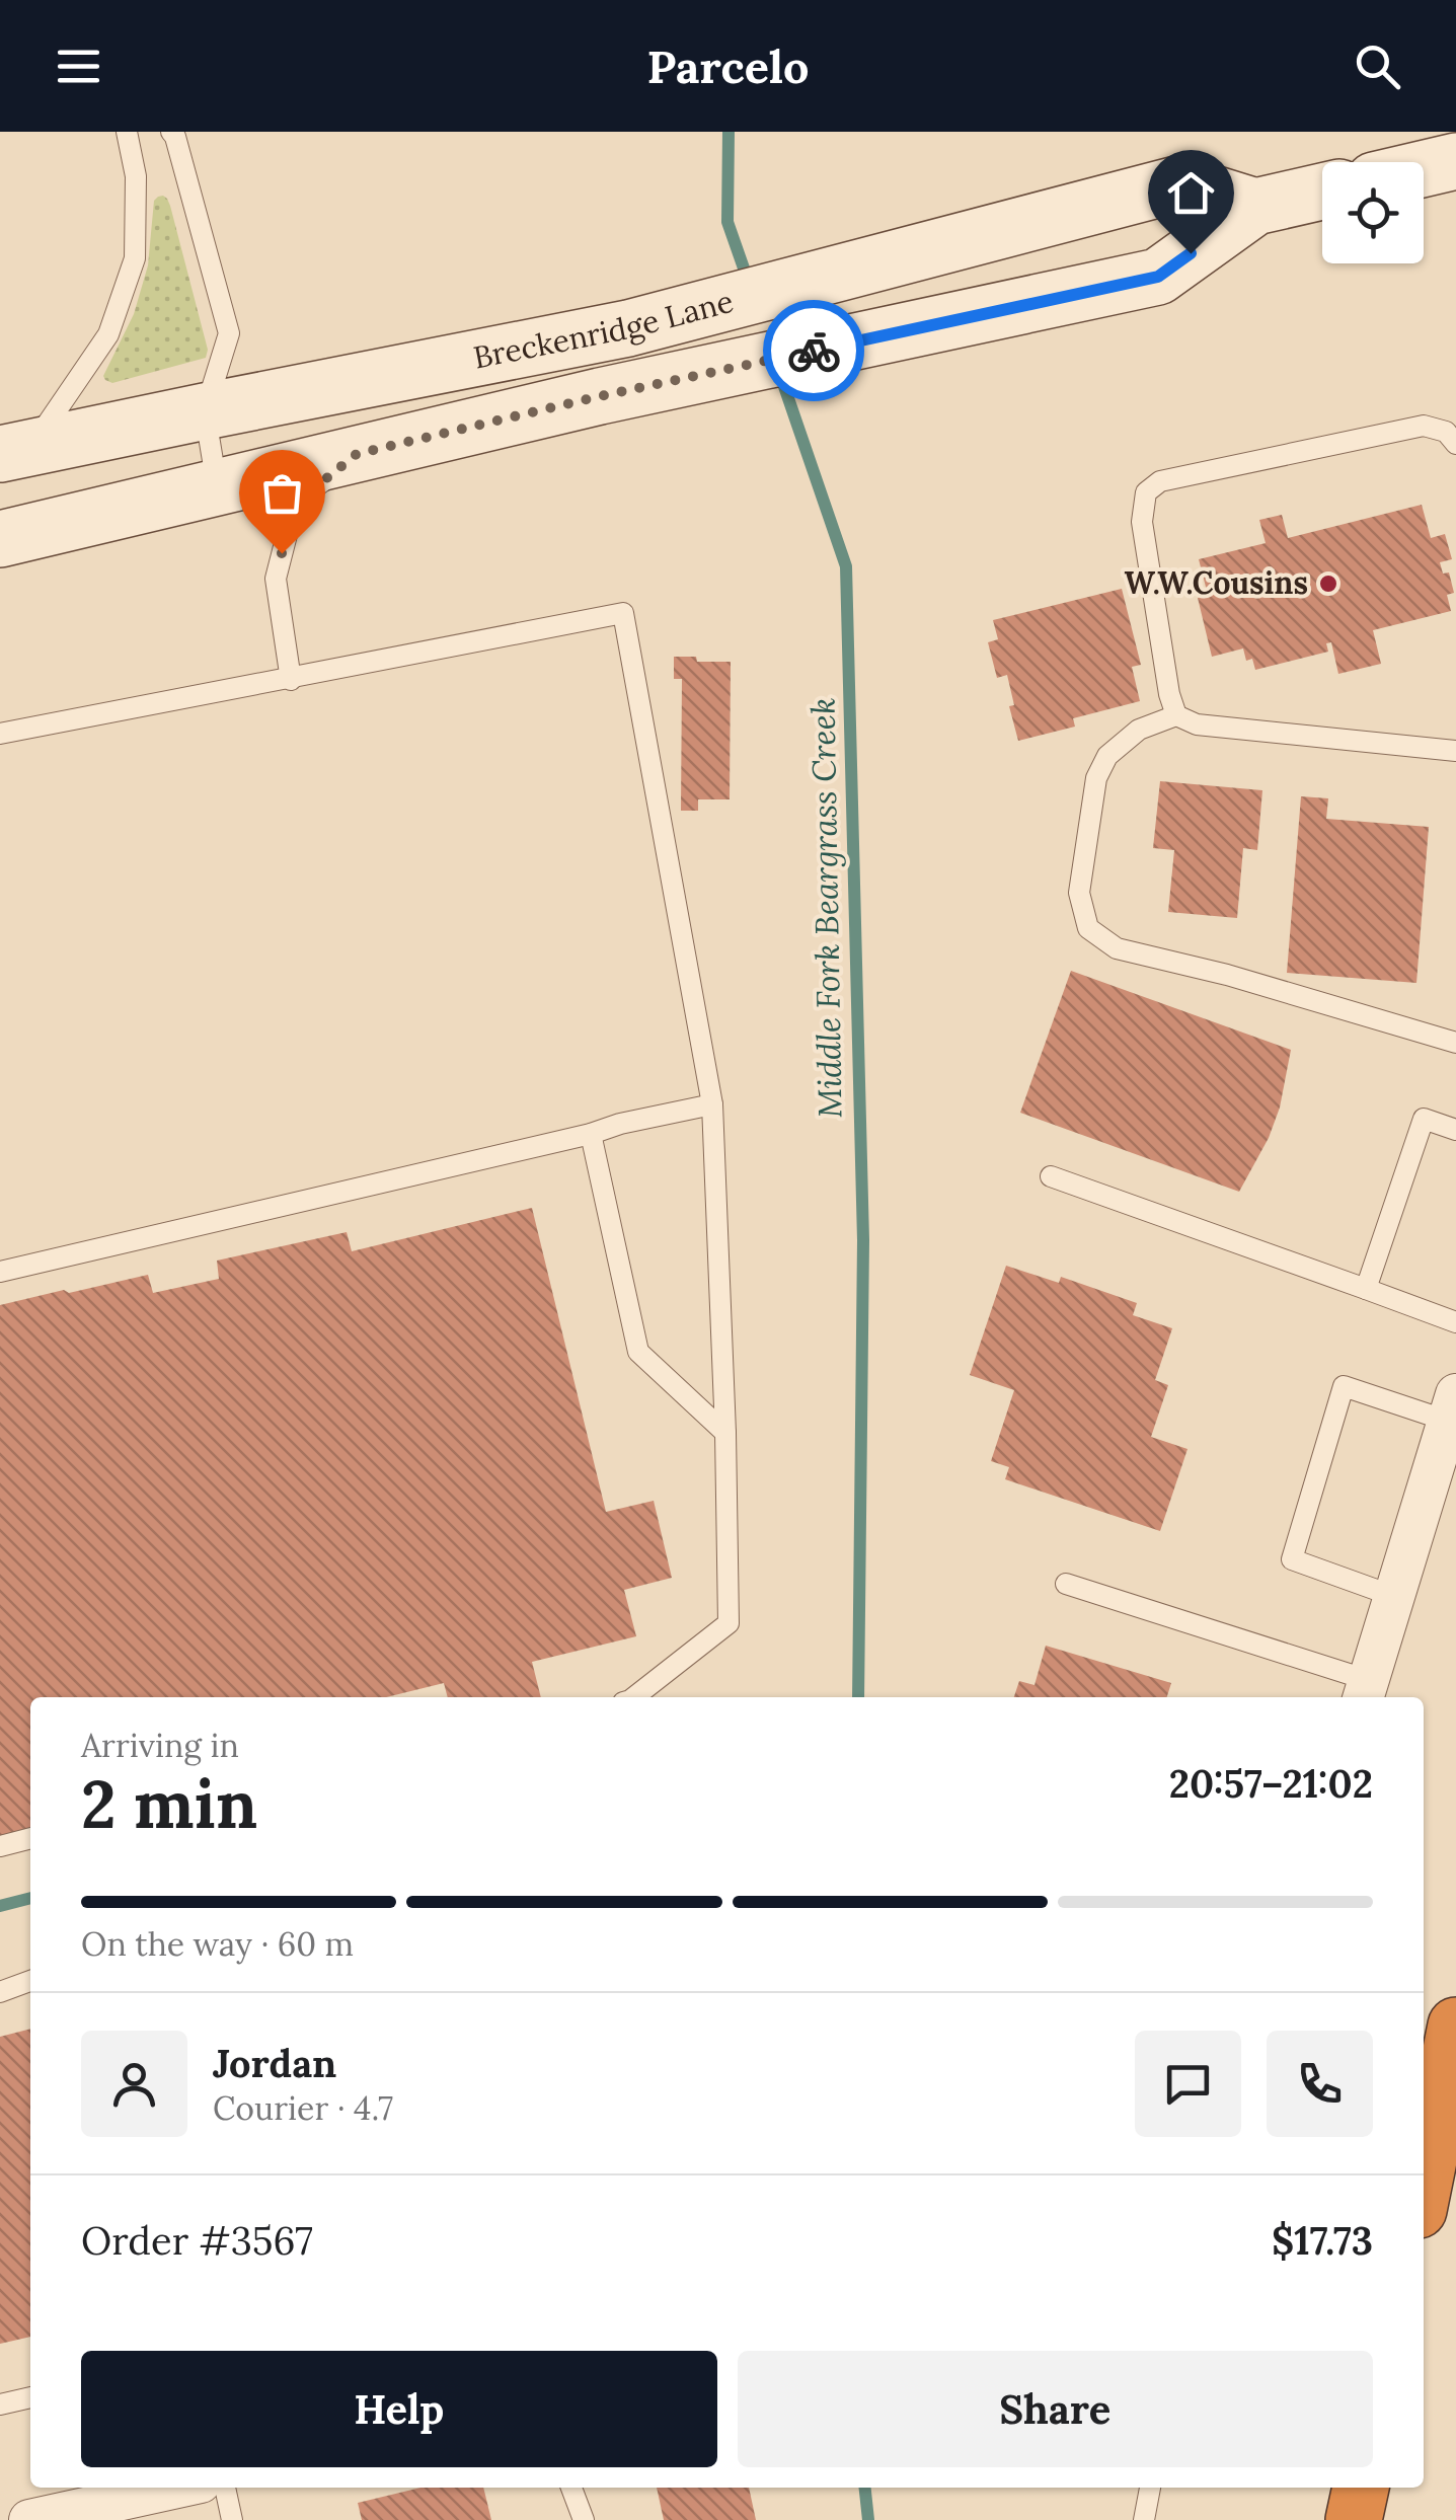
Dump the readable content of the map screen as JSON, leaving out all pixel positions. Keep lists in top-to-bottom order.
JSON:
{
  "streets": {
    "main road": ["Breckenridge Lane"]
  },
  "water": ["Middle Fork Beargrass Creek"],
  "places": ["W.W.Cousins"],
  "page": {
    "header": "Parcelo",
    "heading": ["2 min", "Arriving in", "20:57–21:02"],
    "panel": [
      "Jordan",
      "Courier · 4.7",
      "Order #3567",
      "$17.73"
    ],
    "bar": "On the way · 60 m",
    "buttons": ["Help", "Share"]
  }
}
